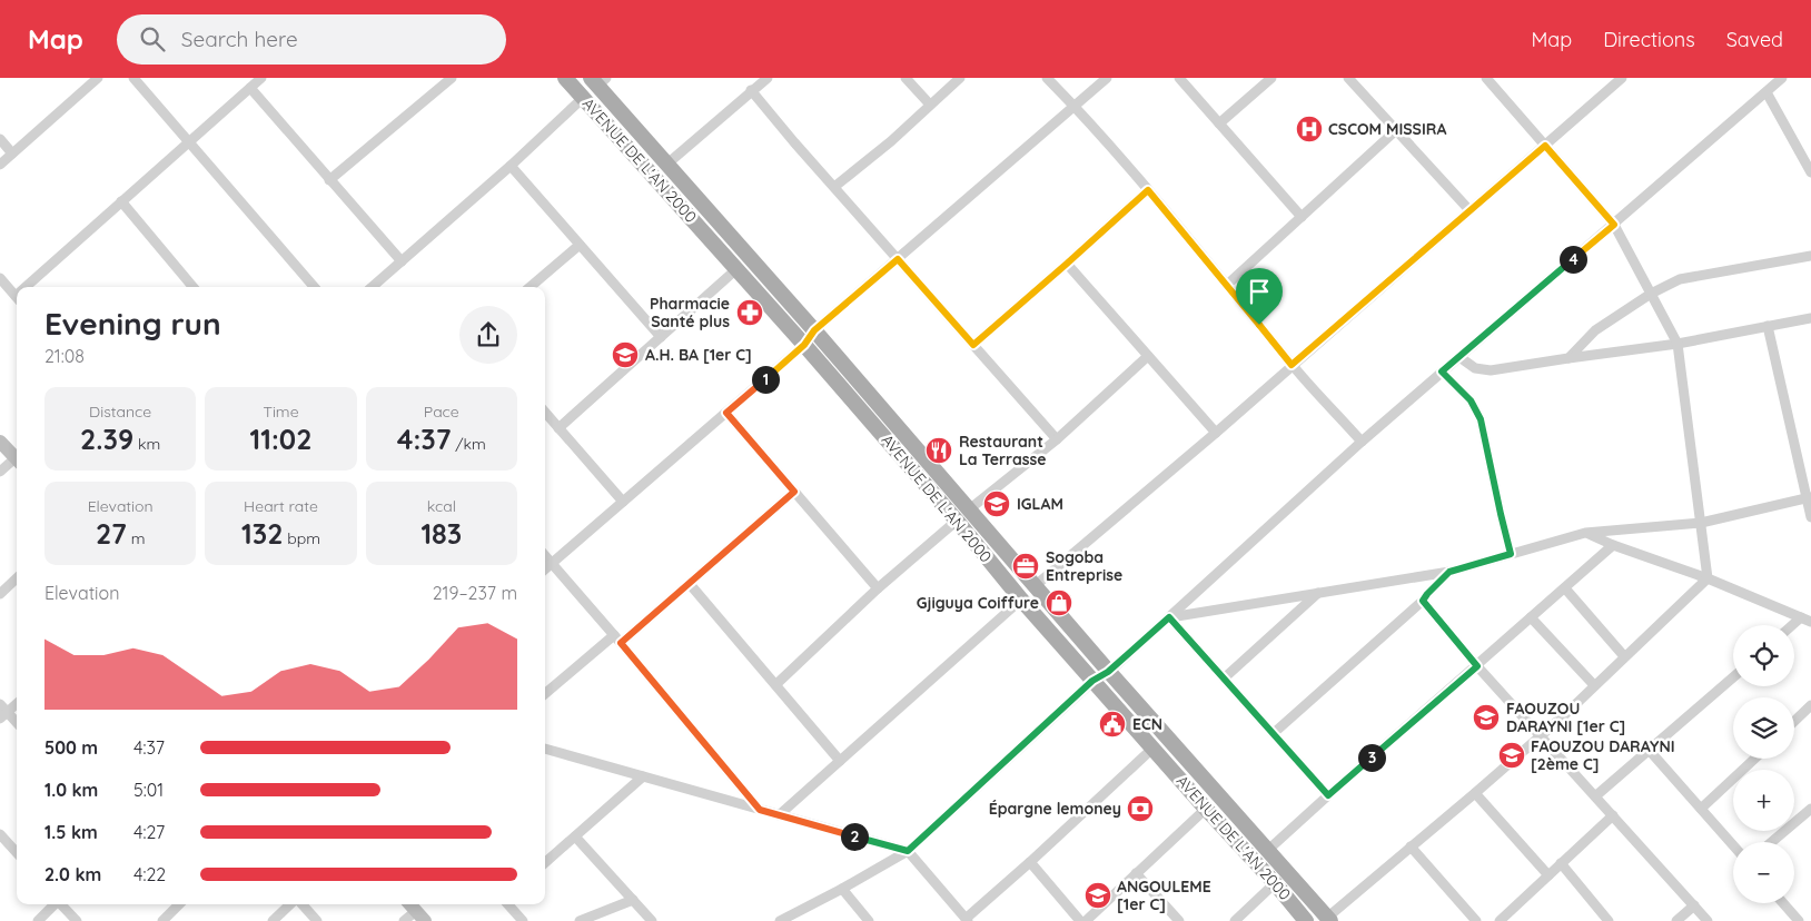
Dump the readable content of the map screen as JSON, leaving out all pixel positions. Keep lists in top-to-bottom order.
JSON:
{
  "streets": {
    "main road": ["AVENUE DE L'AN 2000"]
  },
  "places": {
    "hospital": ["CSCOM MISSIRA"],
    "pharmacy": ["Pharmacie Santé plus"],
    "school or university": [
      "A.H. BA [1er C]",
      "IGLAM",
      "FAOUZOU DARAYNI [1er C]",
      "FAOUZOU DARAYNI [2ème C]",
      "ANGOULEME [1er C]"
    ],
    "restaurant": ["Restaurant La Terrasse"],
    "office": ["Sogoba Entreprise"],
    "shop": ["Gjiguya Coiffure"],
    "public building": ["ECN"],
    "bank": ["Épargne lemoney"]
  },
  "page": {
    "header": "Map",
    "search": "Search here",
    "nav": ["Map", "Directions", "Saved"],
    "pins": [
      "4",
      "1",
      "3",
      "2"
    ],
    "heading": ["Evening run", "21:08"],
    "stats": [
      ["Distance", "2.39 km"],
      ["Time", "11:02"],
      ["Pace", "4:37 /km"],
      ["Elevation", "27 m"],
      ["Heart rate", "132 bpm"],
      ["kcal", "183"]
    ],
    "chart": ["Elevation", "219–237 m"],
    "map_buttons": ["+", "−"],
    "list": [
      {
        "name": "500 m",
        "note": "4:37"
      },
      {
        "name": "1.0 km",
        "note": "5:01"
      },
      {
        "name": "1.5 km",
        "note": "4:27"
      },
      {
        "name": "2.0 km",
        "note": "4:22"
      }
    ]
  }
}
